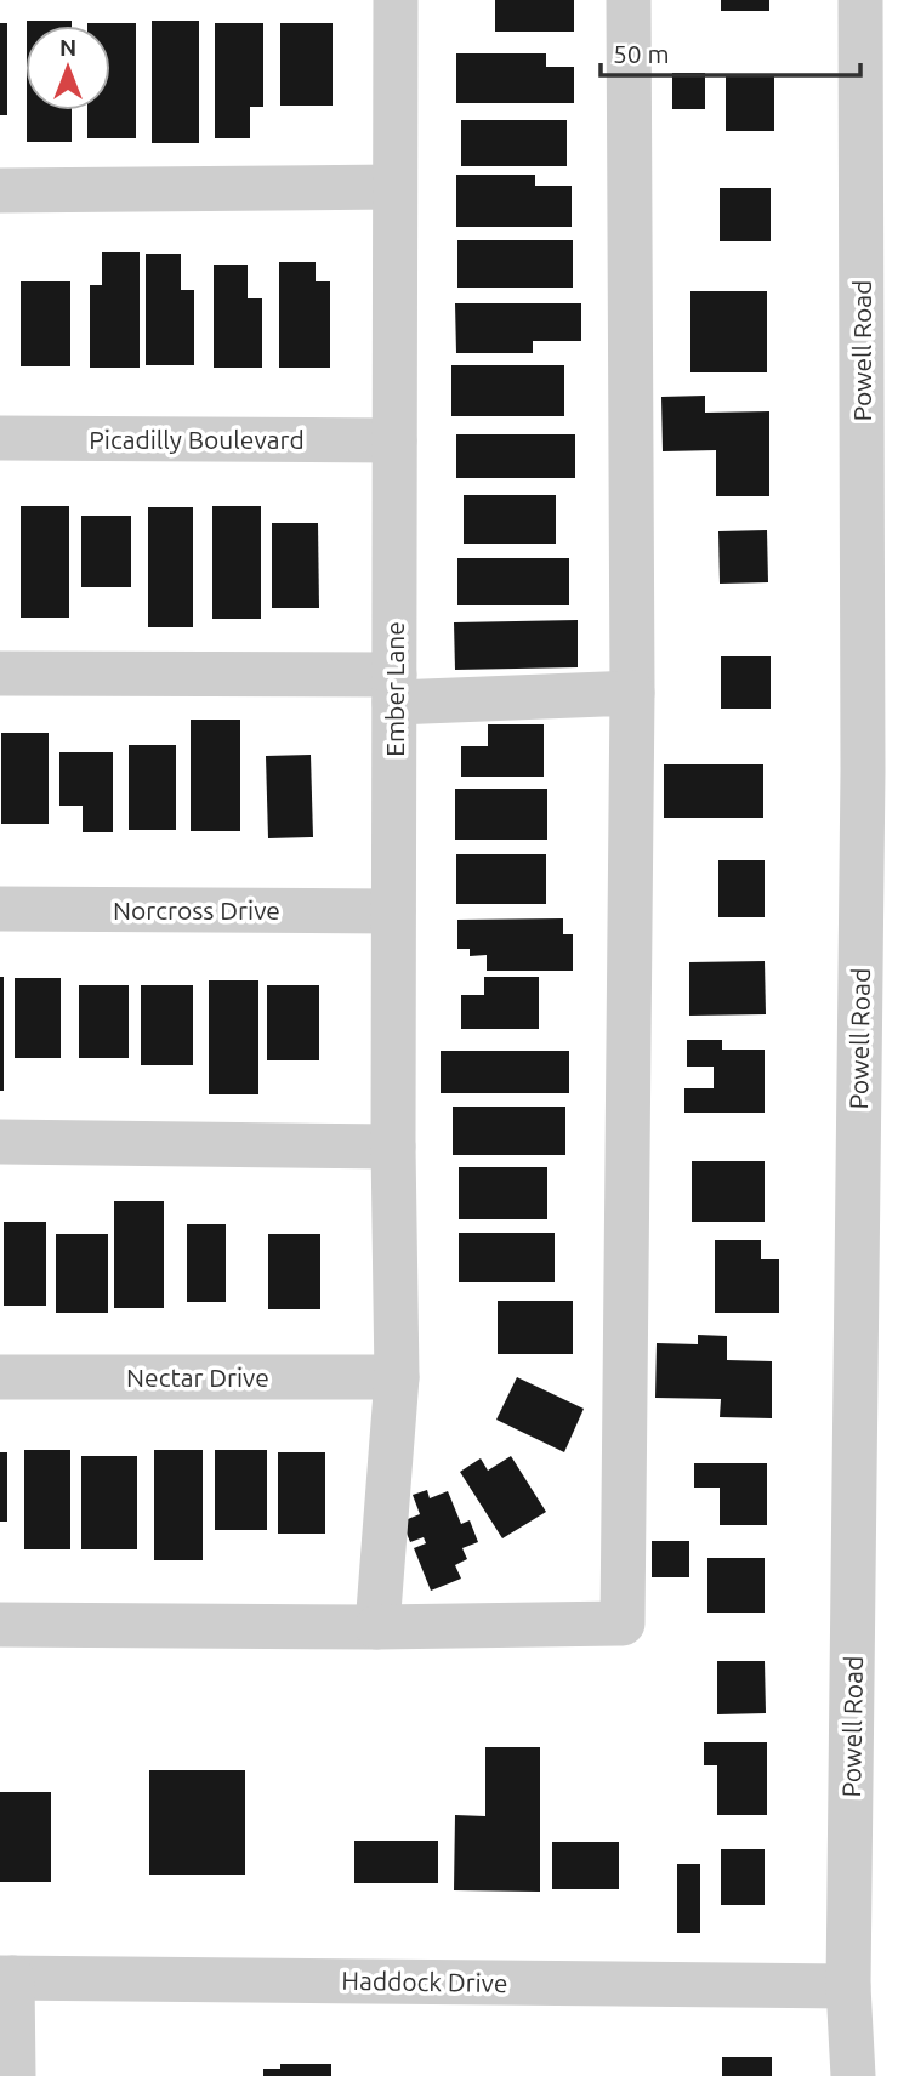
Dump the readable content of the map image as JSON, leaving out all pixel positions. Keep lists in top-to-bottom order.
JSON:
{
  "streets": {
    "street": [
      "Powell Road",
      "Picadilly Boulevard",
      "Ember Lane",
      "Norcross Drive",
      "Nectar Drive",
      "Haddock Drive"
    ]
  },
  "crossings": [
    ["Powell Road", "Haddock Drive"],
    ["Picadilly Boulevard", "Ember Lane"],
    ["Ember Lane", "Norcross Drive"],
    ["Ember Lane", "Nectar Drive"]
  ],
  "scale_bar": "50 m",
  "north": "top"
}
